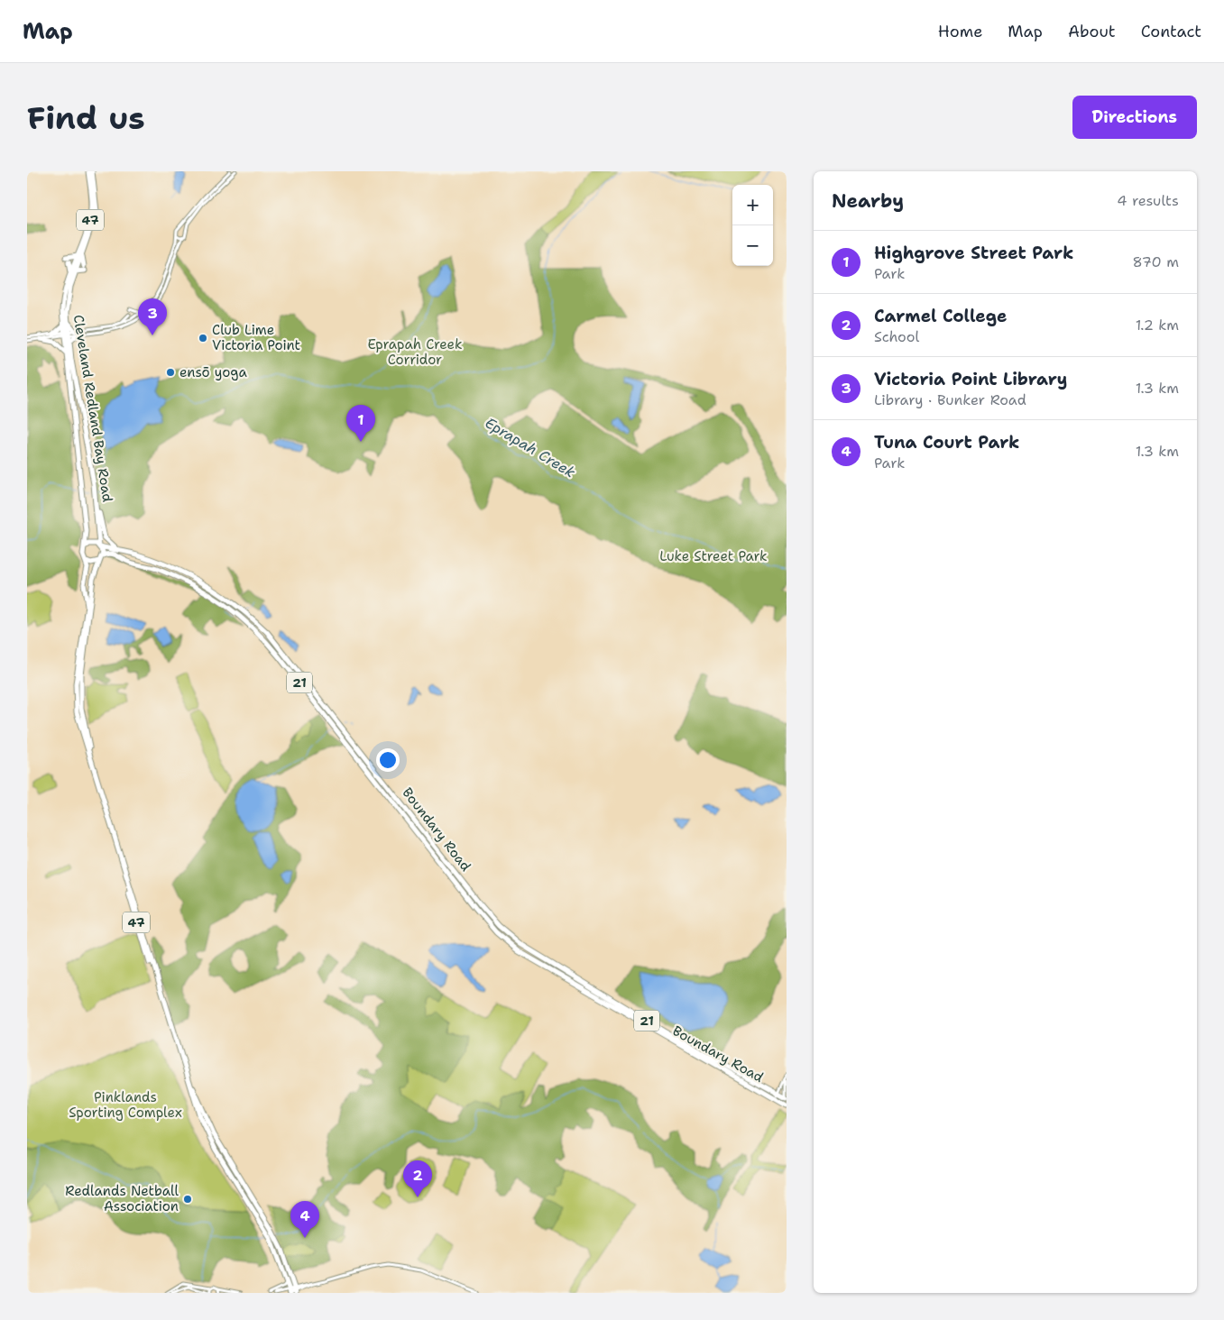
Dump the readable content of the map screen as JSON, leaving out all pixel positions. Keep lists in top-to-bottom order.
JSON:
{
  "streets": {
    "highway": [
      "47",
      "Cleveland Redland Bay Road",
      "21",
      "Boundary Road"
    ]
  },
  "crossings": [
    ["Cleveland Redland Bay Road", "21"],
    ["Cleveland Redland Bay Road", "Boundary Road"],
    ["21", "Boundary Road"]
  ],
  "water": ["Eprapah Creek"],
  "parks": ["Eprapah Creek Corridor", "Luke Street Park", "Pinklands Sporting Complex"],
  "places": ["Club Lime Victoria Point", "ensō yoga", "Redlands Netball Association"],
  "page": {
    "header": "Map",
    "nav": [
      "Home",
      "Map",
      "About",
      "Contact"
    ],
    "buttons": "Directions",
    "title": "Find us",
    "heading": ["Nearby", "4 results"],
    "map_buttons": ["+", "−"],
    "list": [
      {
        "mark": "1",
        "name": "Highgrove Street Park",
        "note": "Park",
        "value": "870 m"
      },
      {
        "mark": "2",
        "name": "Carmel College",
        "note": "School",
        "value": "1.2 km"
      },
      {
        "mark": "3",
        "name": "Victoria Point Library",
        "note": "Library · Bunker Road",
        "value": "1.3 km"
      },
      {
        "mark": "4",
        "name": "Tuna Court Park",
        "note": "Park",
        "value": "1.3 km"
      }
    ],
    "pins": [
      "3",
      "1",
      "2",
      "4"
    ]
  }
}
